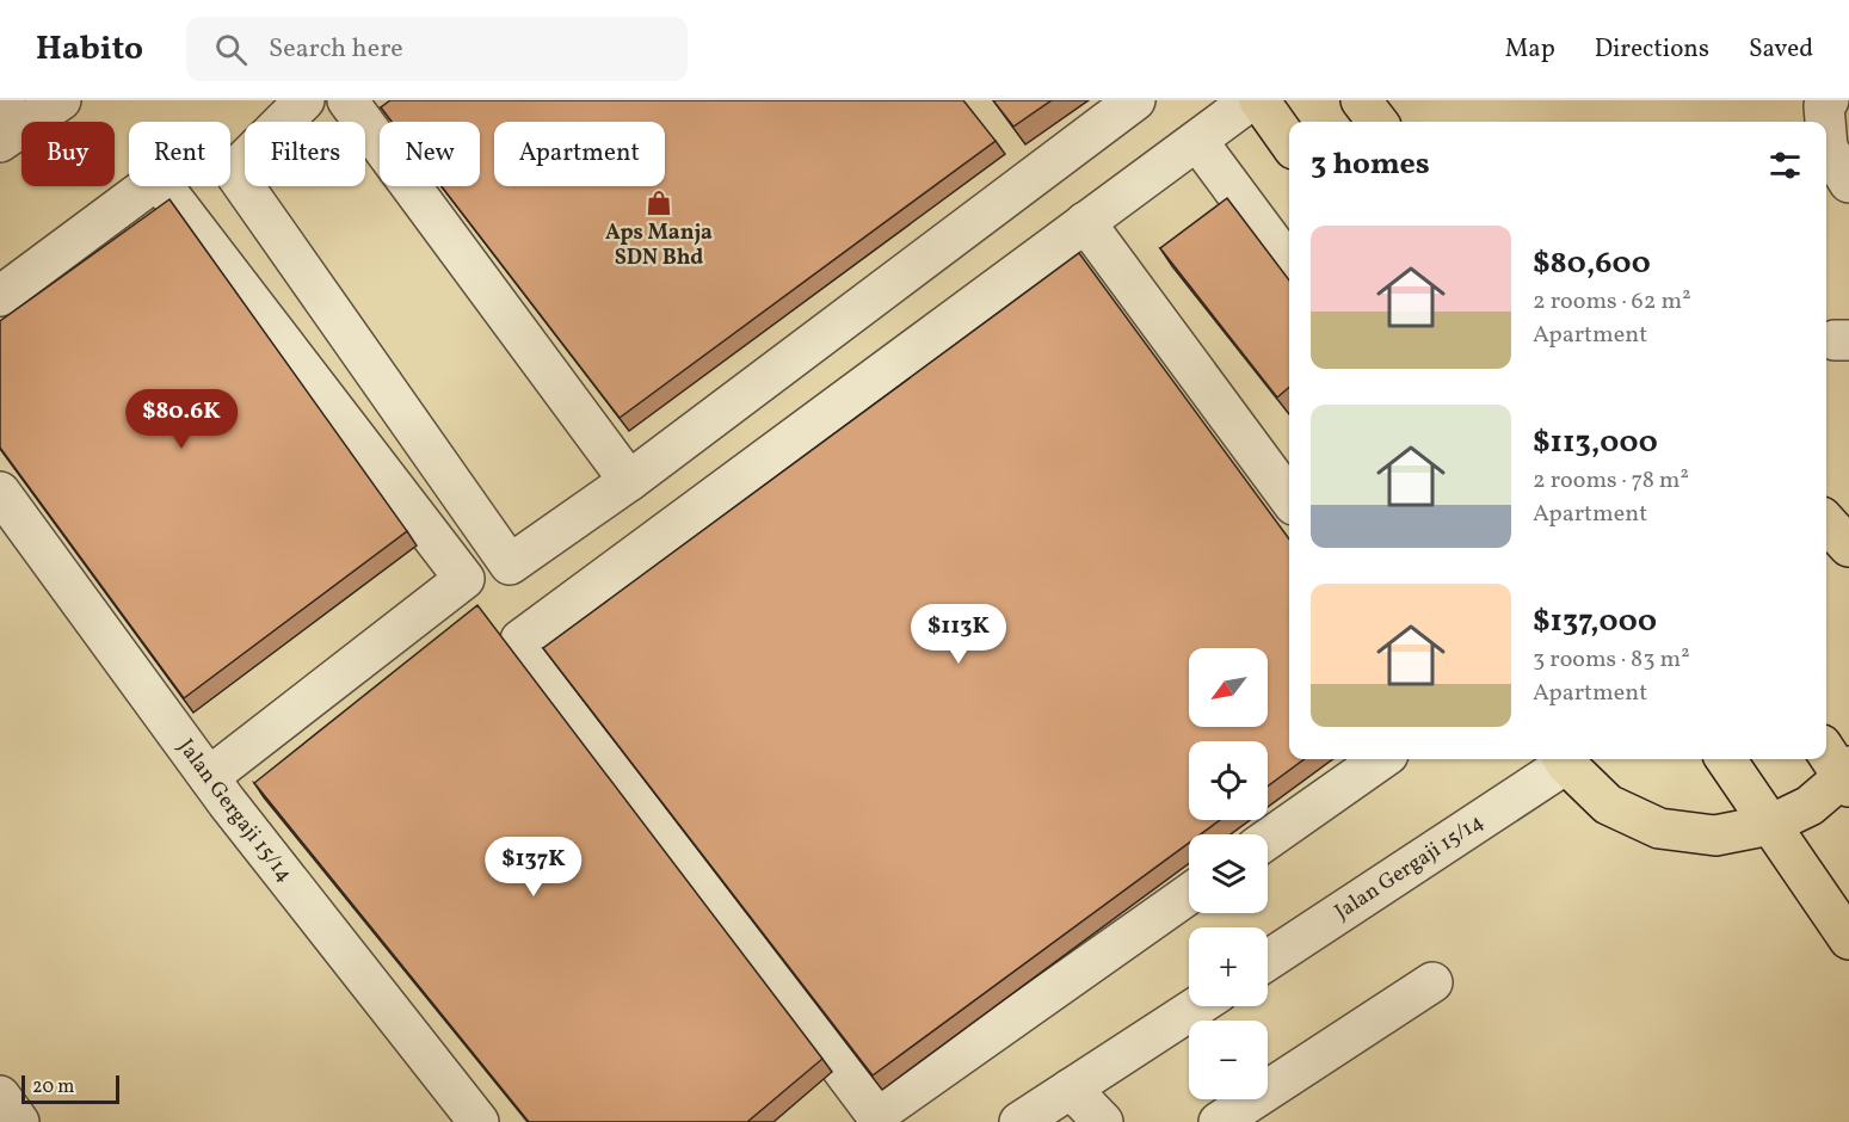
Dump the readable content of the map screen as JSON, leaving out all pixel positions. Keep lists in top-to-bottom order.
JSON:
{
  "streets": {
    "lane": ["Jalan Gergaji 15/14"]
  },
  "places": {
    "shop": ["Aps Manja SDN Bhd"]
  },
  "scale_bar": "20 m",
  "north": "bottom left",
  "page": {
    "header": "Habito",
    "search": "Search here",
    "nav": ["Map", "Directions", "Saved"],
    "chip": [
      "Buy",
      "Rent",
      "Filters",
      "New",
      "Apartment"
    ],
    "heading": "3 homes",
    "list": [
      {
        "name": "$80,600",
        "note": "2 rooms · 62 m² · Apartment"
      },
      {
        "name": "$113,000",
        "note": "2 rooms · 78 m² · Apartment"
      },
      {
        "name": "$137,000",
        "note": "3 rooms · 83 m² · Apartment"
      }
    ],
    "price": ["$80.6K", "$113K", "$137K"],
    "map_buttons": ["+", "−"],
    "scale": "20 m"
  }
}
